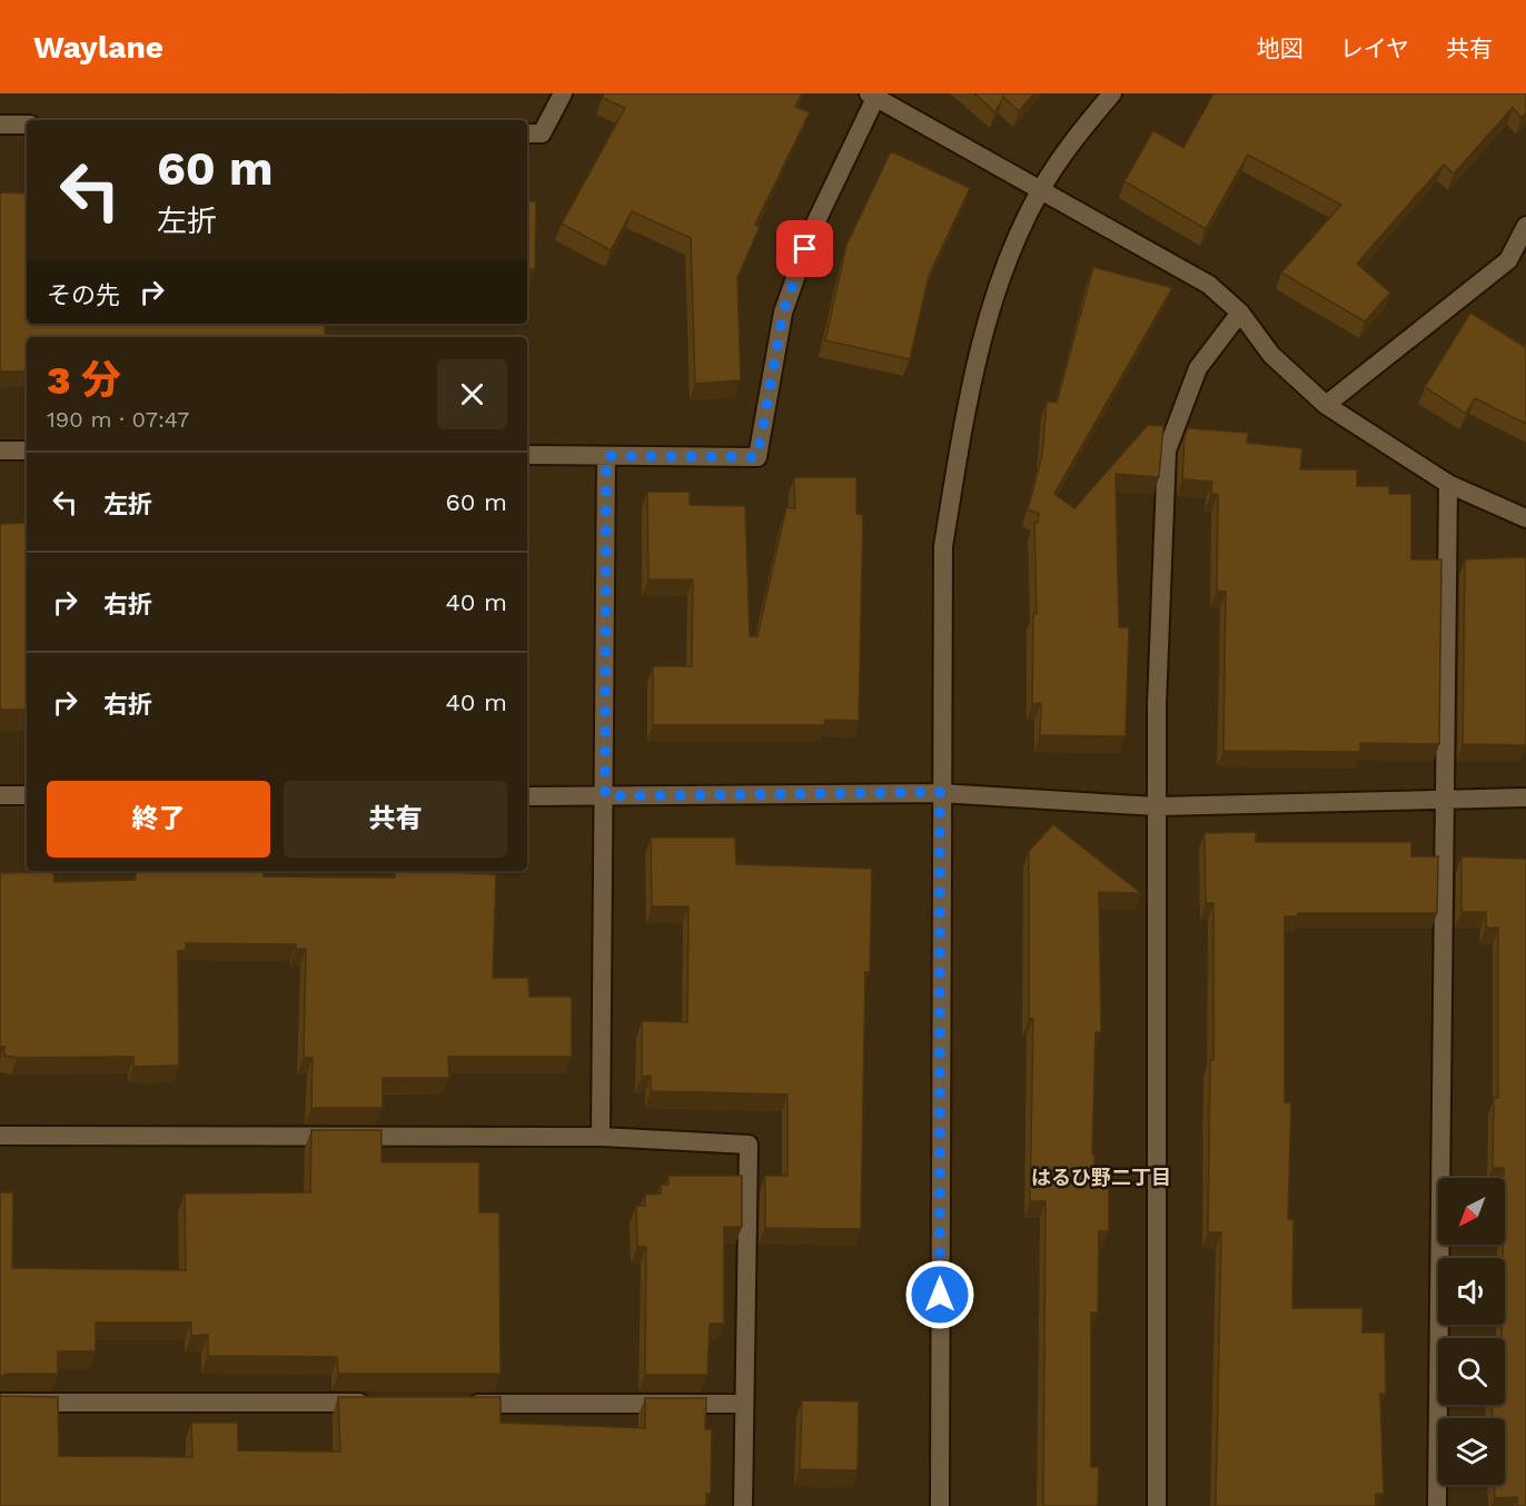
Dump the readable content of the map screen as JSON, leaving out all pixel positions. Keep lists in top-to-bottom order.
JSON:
{
  "districts": ["はるひ野二丁目"],
  "north": "bottom left",
  "page": {
    "header": "Waylane",
    "nav": ["地図", "レイヤ", "共有"],
    "turn": ["60 m", "左折"],
    "then": "その先",
    "heading": ["3 分", "190 m · 07:47"],
    "list": [
      {
        "name": "左折",
        "value": "60 m"
      },
      {
        "name": "右折",
        "value": "40 m"
      },
      {
        "name": "右折",
        "value": "40 m"
      }
    ],
    "buttons": ["終了", "共有"]
  }
}
